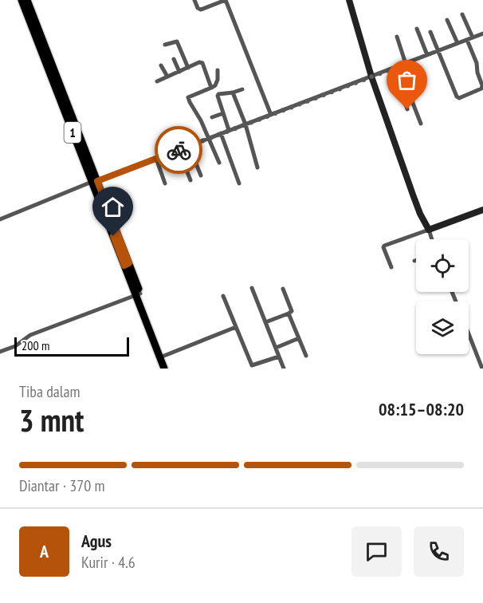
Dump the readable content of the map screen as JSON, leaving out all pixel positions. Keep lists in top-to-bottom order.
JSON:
{
  "streets": {
    "highway": ["1"]
  },
  "scale_bar": "200 m",
  "page": {
    "scale": "200 m",
    "heading": ["3 mnt", "Tiba dalam", "08:15–08:20"],
    "panel": ["Agus", "Kurir · 4.6"],
    "bar": "Diantar · 370 m",
    "round": "A"
  }
}
